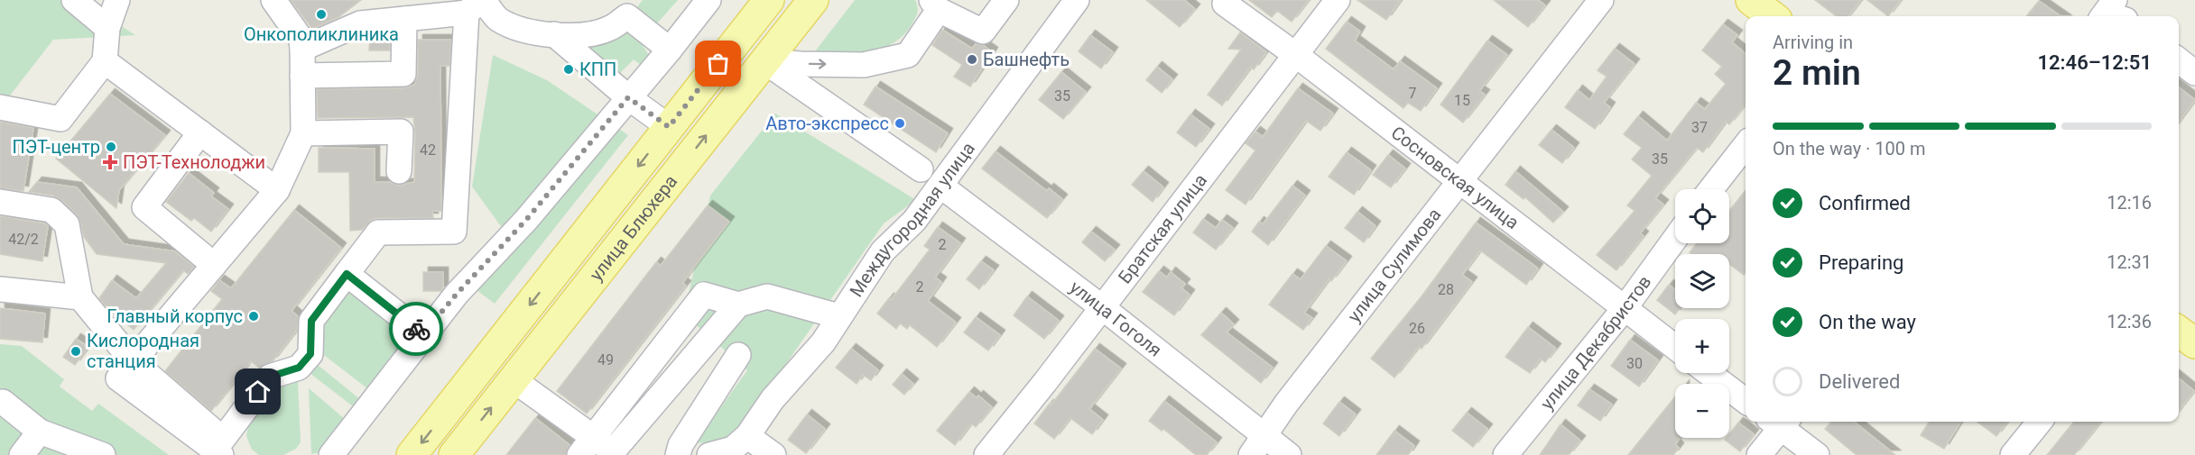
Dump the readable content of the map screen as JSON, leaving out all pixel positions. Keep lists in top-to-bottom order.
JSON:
{
  "streets": {
    "main road": ["улица Блюхера"],
    "street": [
      "Сосновская улица",
      "Междугородная улица",
      "Братская улица",
      "улица Сулимова",
      "улица Гоголя",
      "улица Декабристов"
    ]
  },
  "crossings": [
    ["Сосновская улица", "Братская улица"],
    ["Сосновская улица", "улица Сулимова"],
    ["Сосновская улица", "улица Декабристов"],
    ["Междугородная улица", "улица Гоголя"],
    ["Братская улица", "улица Гоголя"],
    ["улица Сулимова", "улица Гоголя"]
  ],
  "places": {
    "other": [
      "Онкополиклиника",
      "Башнефть",
      "КПП",
      "Авто-экспресс",
      "ПЭТ-центр",
      "Главный корпус",
      "Кислородная станция"
    ],
    "health": ["ПЭТ-Технолоджи"]
  },
  "house_numbers": [
    "7",
    "35",
    "15",
    "37",
    "42",
    "35",
    "42/2",
    "2",
    "2",
    "28",
    "26",
    "49",
    "30"
  ],
  "page": {
    "heading": ["2 min", "Arriving in", "12:46–12:51"],
    "bar": "On the way · 100 m",
    "list": [
      ["Confirmed", "12:16"],
      ["Preparing", "12:31"],
      ["On the way", "12:36"],
      "Delivered"
    ],
    "map_buttons": ["+", "−"]
  }
}
